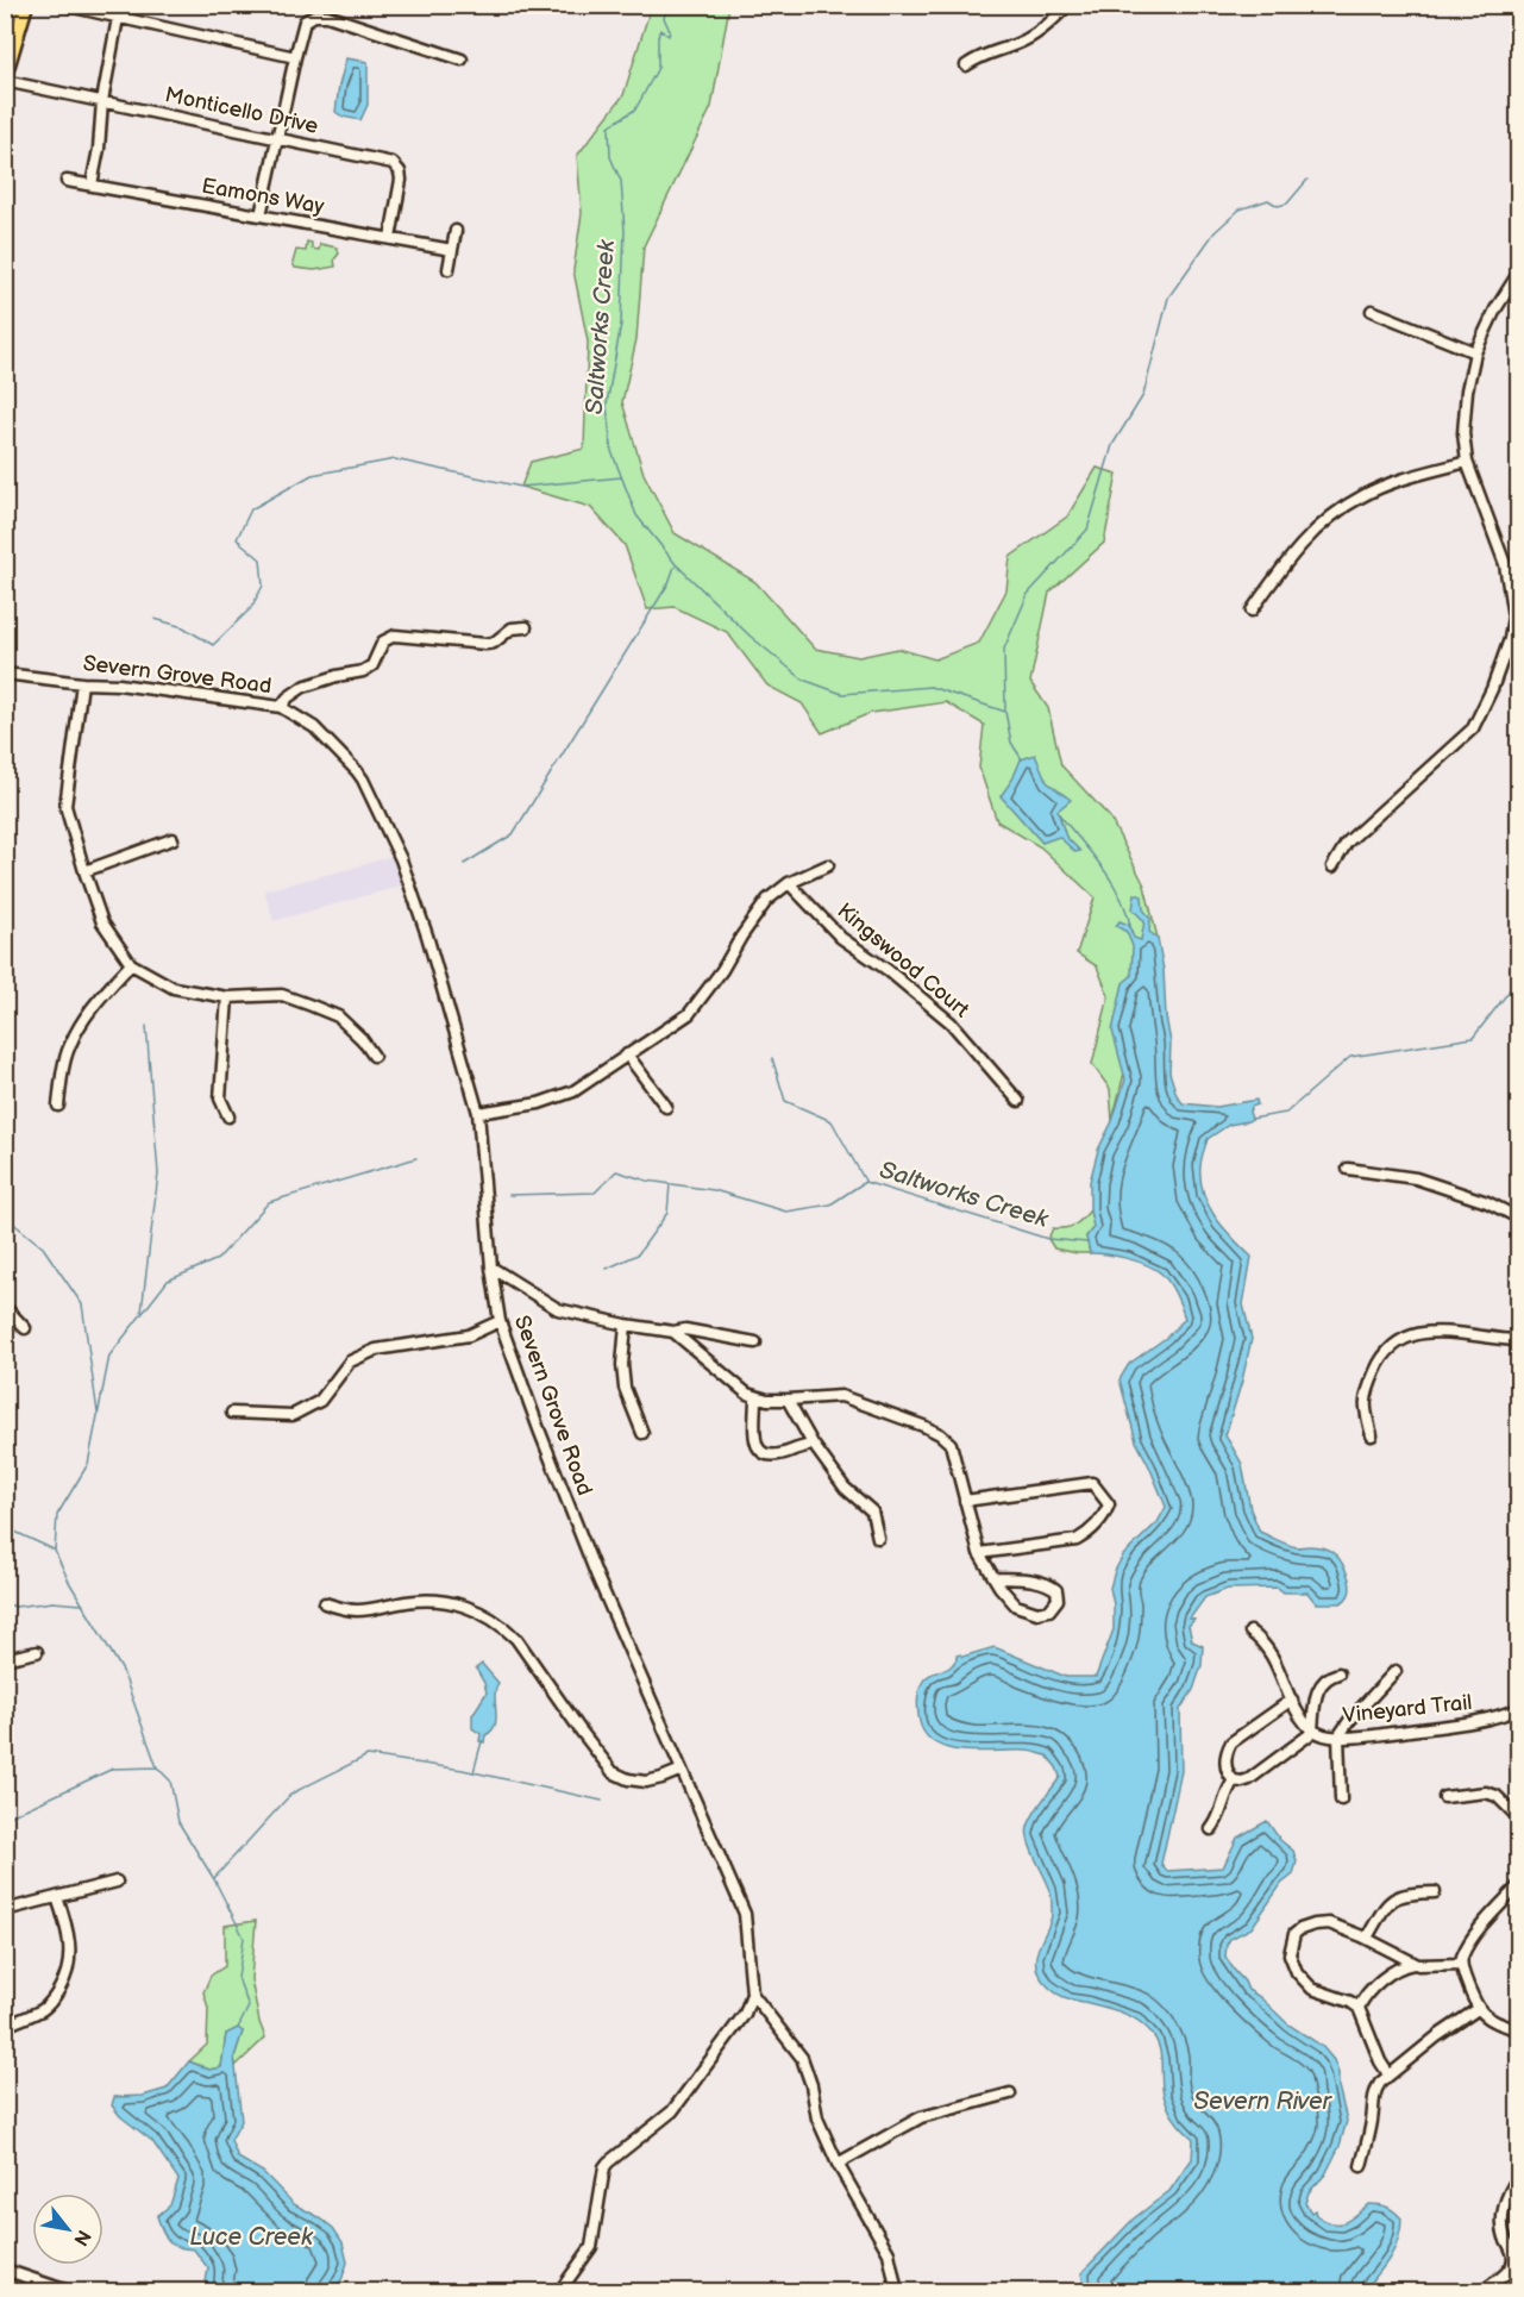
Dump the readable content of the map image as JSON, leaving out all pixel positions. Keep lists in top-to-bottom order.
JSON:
{
  "streets": {
    "street": [
      "Monticello Drive",
      "Eamons Way",
      "Severn Grove Road",
      "Kingswood Court",
      "Vineyard Trail"
    ]
  },
  "crossings": [
    ["Monticello Drive", "Eamons Way"]
  ],
  "water": ["Saltworks Creek", "Severn River", "Luce Creek"],
  "north": "bottom right"
}
